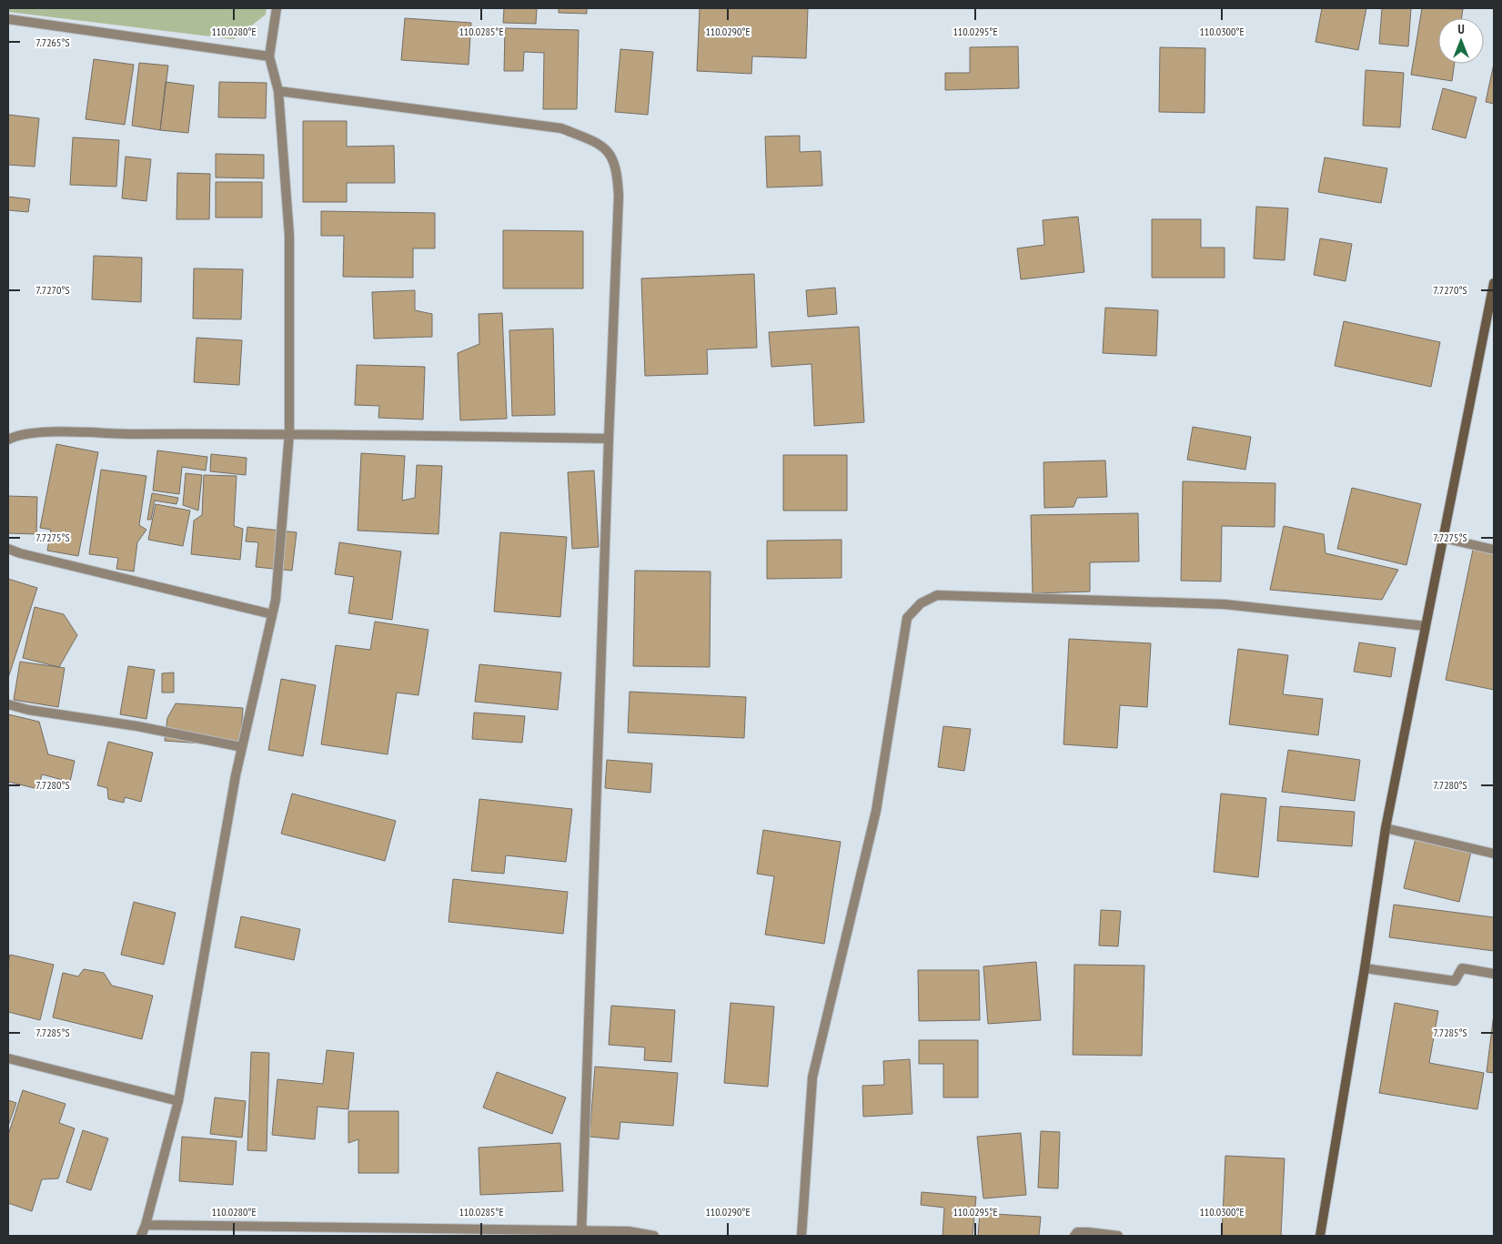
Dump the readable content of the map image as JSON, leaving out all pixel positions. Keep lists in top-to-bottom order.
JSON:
{
  "north": "top",
  "coordinates": [
    "110.0280°E",
    "110.0285°E",
    "110.0290°E",
    "110.0295°E",
    "110.0300°E",
    "7.7265°S",
    "7.7270°S",
    "7.7275°S",
    "7.7280°S",
    "7.7285°S"
  ]
}
